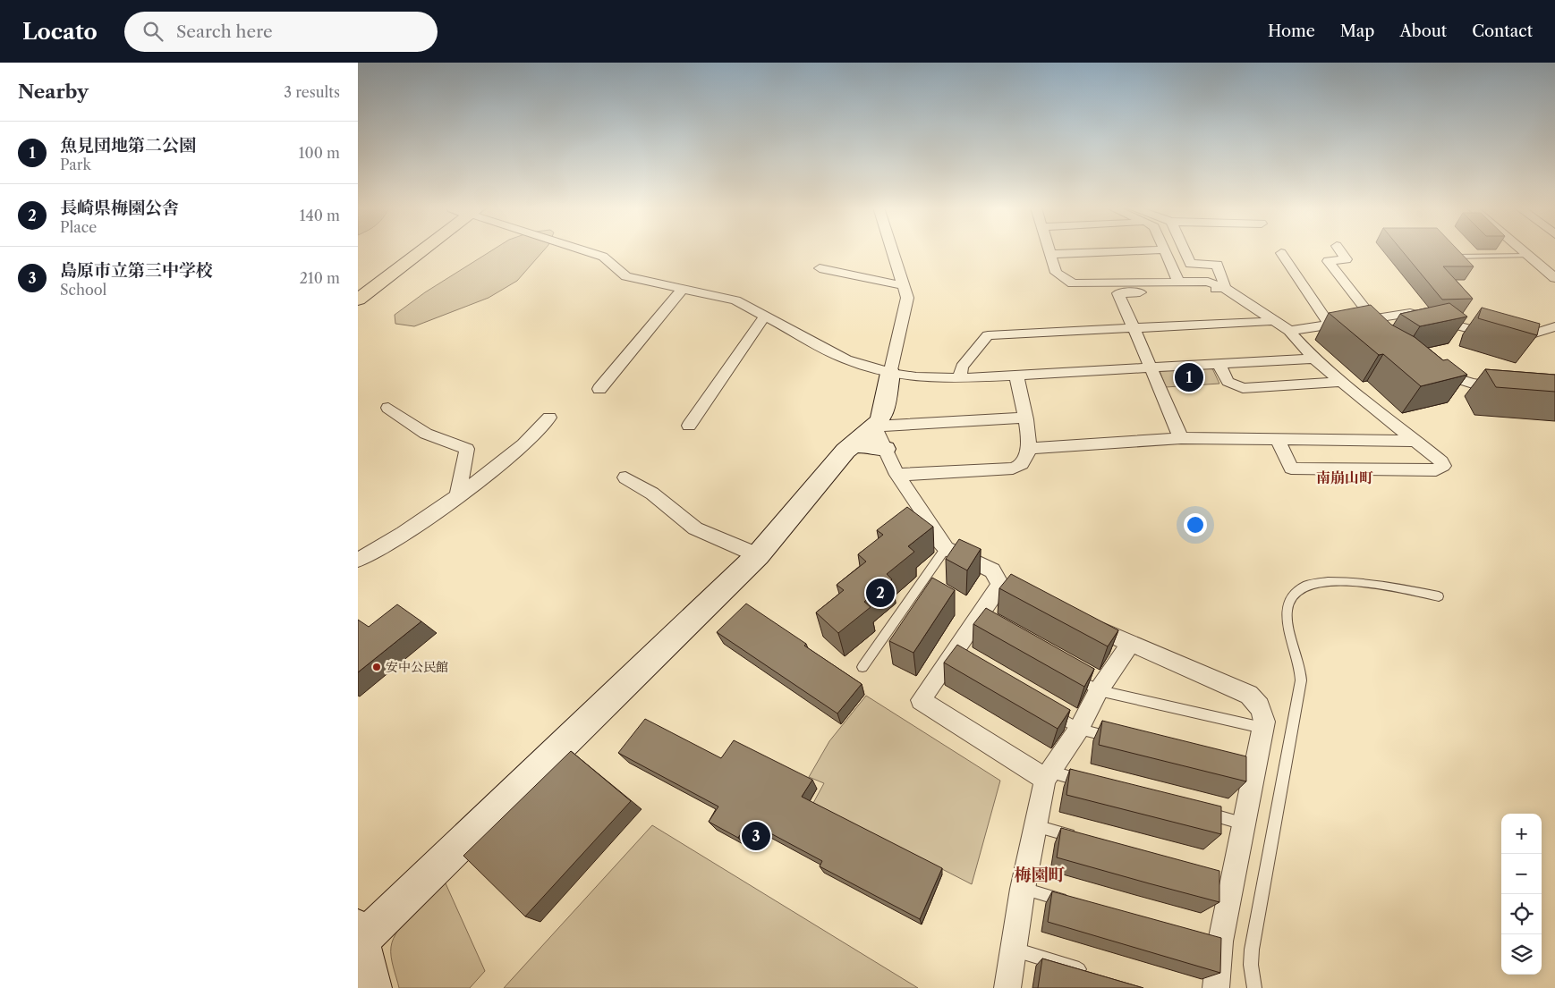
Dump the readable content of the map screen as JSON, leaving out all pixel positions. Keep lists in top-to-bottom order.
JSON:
{
  "districts": ["南崩山町", "梅園町"],
  "places": ["安中公民館"],
  "page": {
    "header": "Locato",
    "search": "Search here",
    "nav": [
      "Home",
      "Map",
      "About",
      "Contact"
    ],
    "heading": ["Nearby", "3 results"],
    "list": [
      {
        "mark": "1",
        "name": "魚見団地第二公園",
        "note": "Park",
        "value": "100 m"
      },
      {
        "mark": "2",
        "name": "長崎県梅園公舎",
        "note": "Place",
        "value": "140 m"
      },
      {
        "mark": "3",
        "name": "島原市立第三中学校",
        "note": "School",
        "value": "210 m"
      }
    ],
    "pins": ["1", "2", "3"],
    "map_buttons": ["+", "−"]
  }
}
